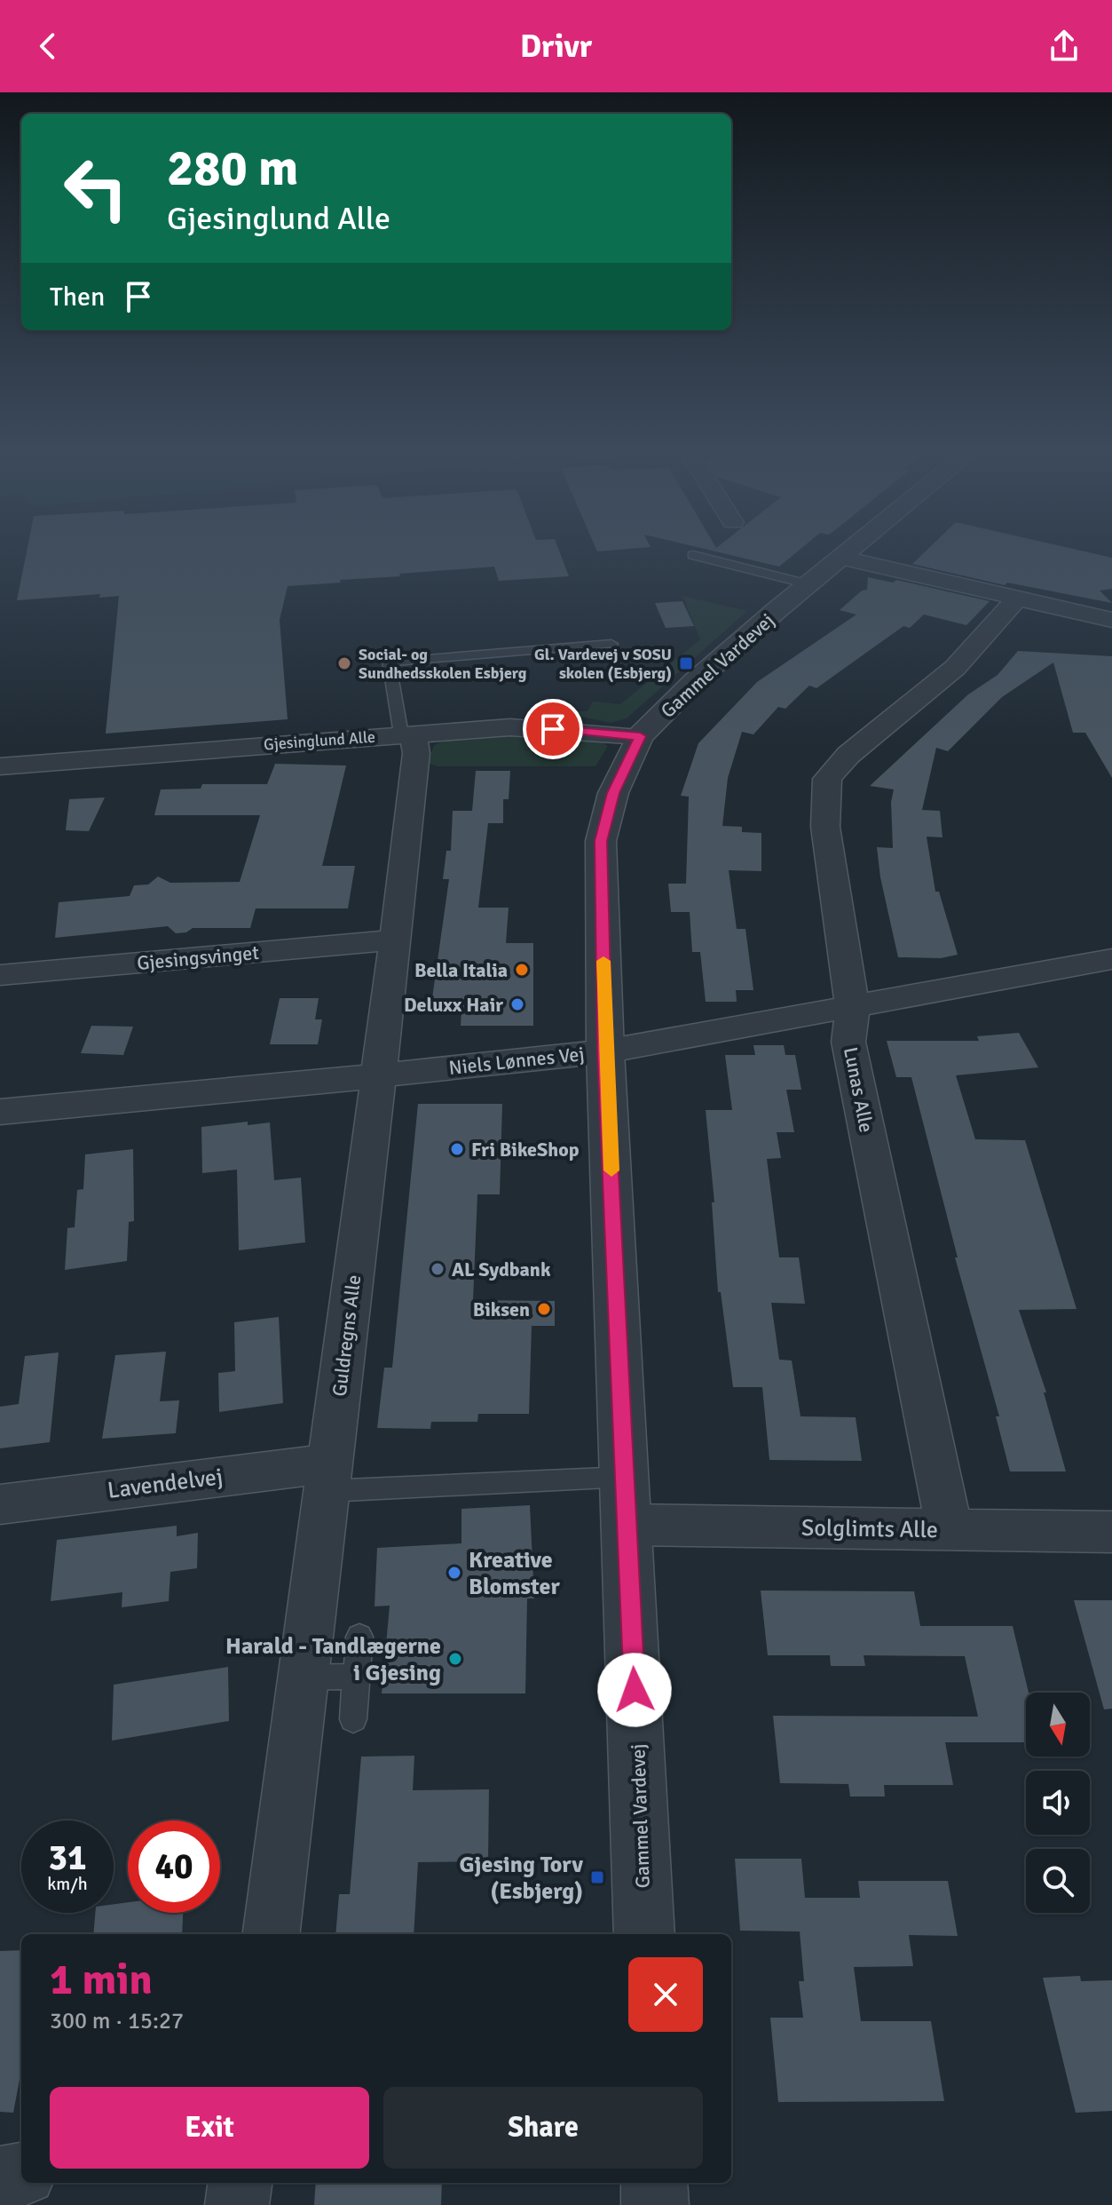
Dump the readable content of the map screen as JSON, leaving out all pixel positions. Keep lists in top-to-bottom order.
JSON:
{
  "streets": {
    "street": [
      "Gammel Vardevej",
      "Gjesinglund Alle",
      "Gjesingsvinget",
      "Niels Lønnes Vej",
      "Lunas Alle",
      "Guldregns Alle",
      "Lavendelvej",
      "Solglimts Alle"
    ]
  },
  "crossings": [
    ["Gammel Vardevej", "Gjesinglund Alle"],
    ["Gammel Vardevej", "Niels Lønnes Vej"],
    ["Gammel Vardevej", "Solglimts Alle"],
    ["Gjesinglund Alle", "Guldregns Alle"],
    ["Gjesingsvinget", "Guldregns Alle"],
    ["Niels Lønnes Vej", "Lunas Alle"],
    ["Niels Lønnes Vej", "Guldregns Alle"],
    ["Lunas Alle", "Solglimts Alle"],
    ["Guldregns Alle", "Lavendelvej"]
  ],
  "places": {
    "other": [
      "Social- og Sundhedsskolen Esbjerg",
      "Bella Italia",
      "Deluxx Hair",
      "Fri BikeShop",
      "AL Sydbank",
      "Biksen",
      "Kreative Blomster",
      "Harald - Tandlægerne i Gjesing"
    ],
    "transit": ["Gl. Vardevej v SOSU skolen (Esbjerg)", "Gjesing Torv (Esbjerg)"]
  },
  "north": "bottom",
  "page": {
    "header": "Drivr",
    "turn": ["280 m", "Gjesinglund Alle"],
    "then": "Then",
    "speed": "31 km/h",
    "limit": "40",
    "heading": ["1 min", "300 m · 15:27"],
    "buttons": ["Exit", "Share"]
  }
}
